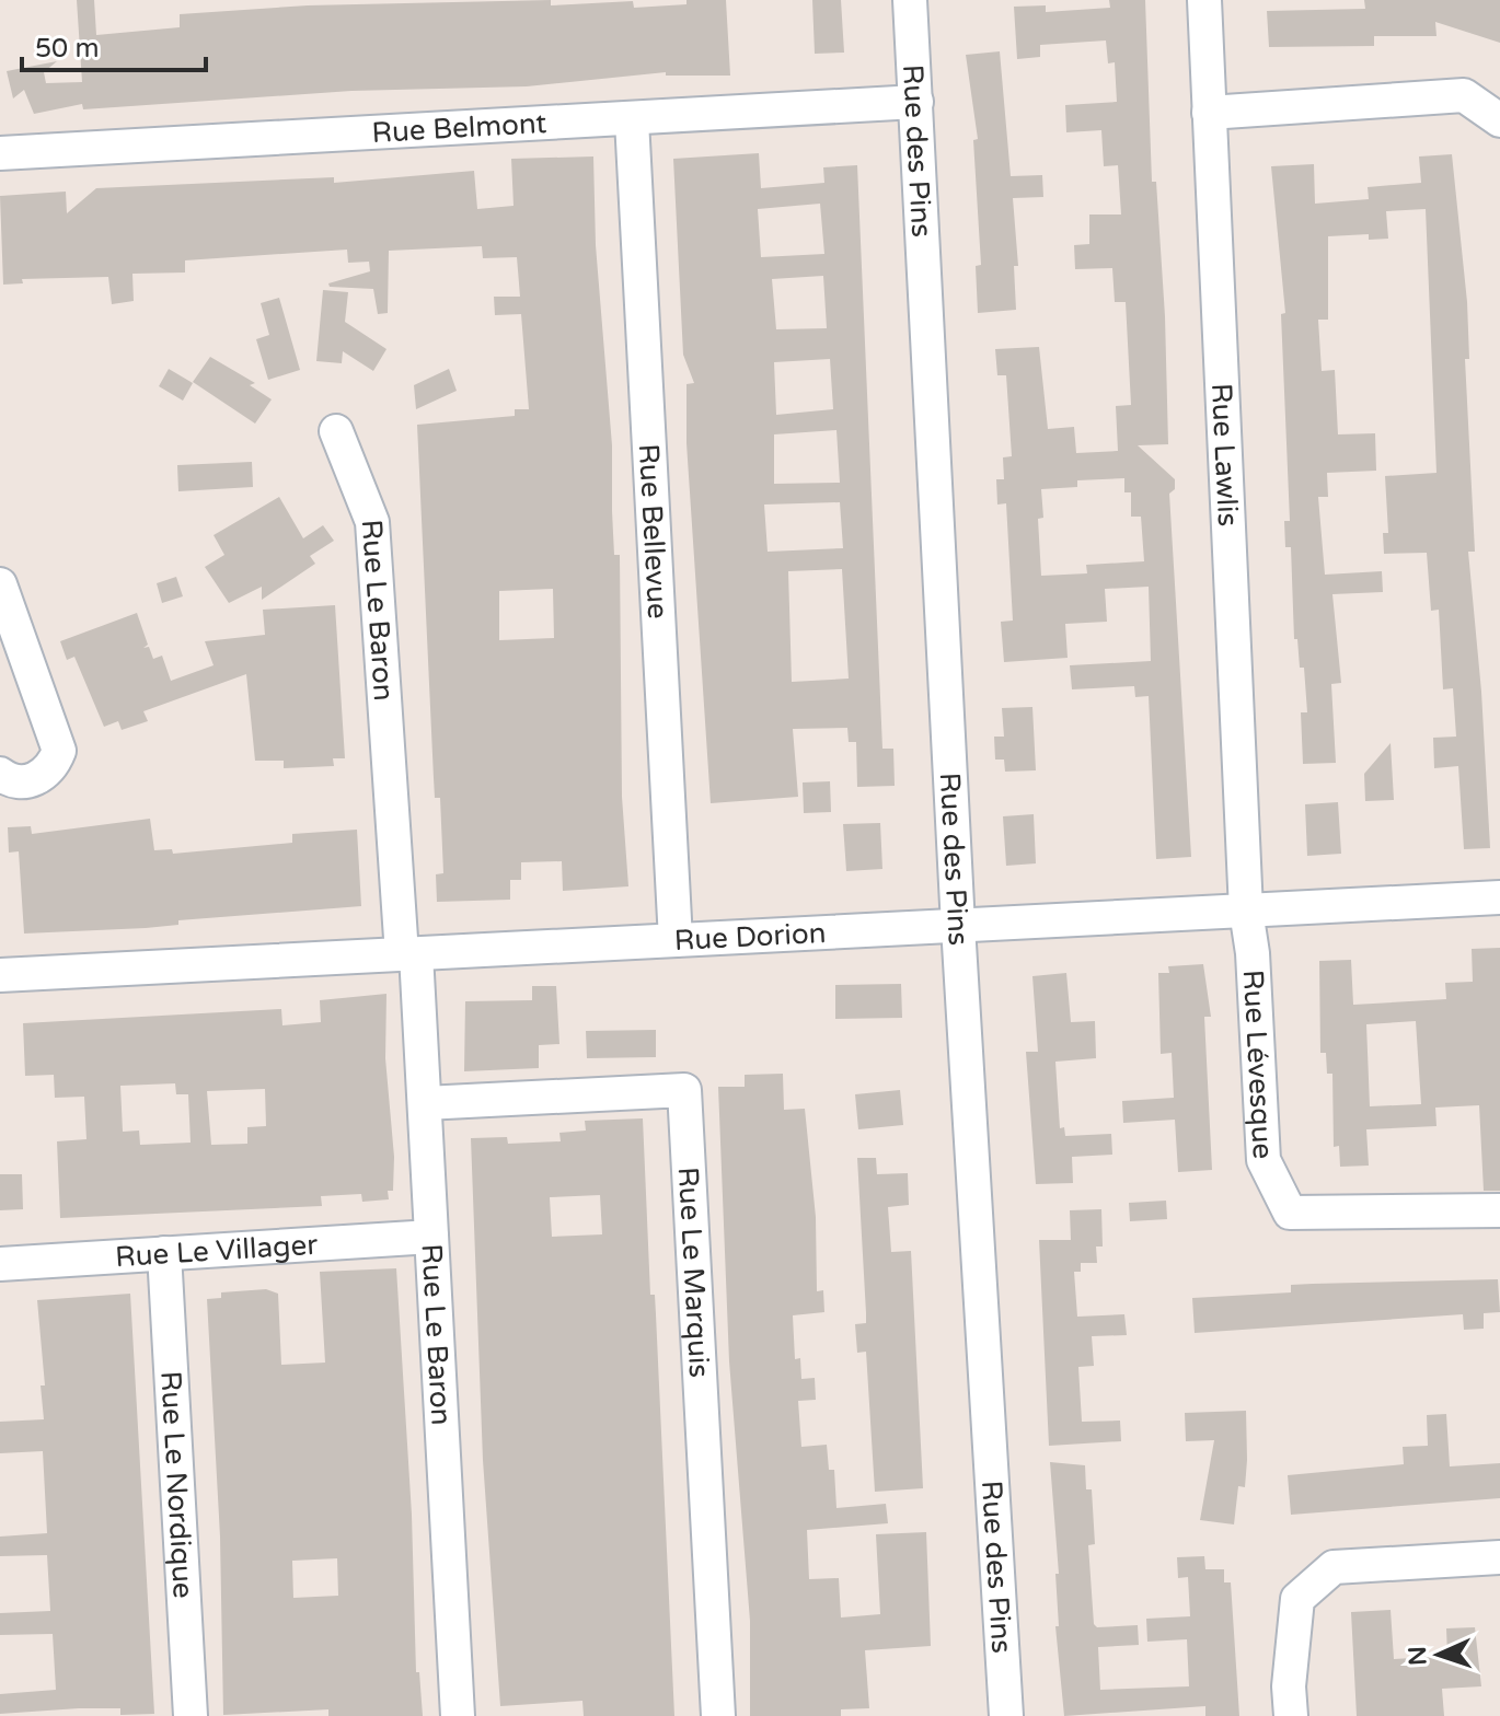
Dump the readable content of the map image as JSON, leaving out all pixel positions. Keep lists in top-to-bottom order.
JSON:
{
  "streets": {
    "street": [
      "Rue Belmont",
      "Rue des Pins",
      "Rue Lawlis",
      "Rue Bellevue",
      "Rue Le Baron",
      "Rue Dorion",
      "Rue Lévesque",
      "Rue Le Villager",
      "Rue Le Marquis",
      "Rue Le Nordique"
    ]
  },
  "crossings": [
    ["Rue Belmont", "Rue des Pins"],
    ["Rue Belmont", "Rue Bellevue"],
    ["Rue des Pins", "Rue Dorion"],
    ["Rue Lawlis", "Rue Dorion"],
    ["Rue Lawlis", "Rue Lévesque"],
    ["Rue Bellevue", "Rue Dorion"],
    ["Rue Le Baron", "Rue Dorion"],
    ["Rue Le Baron", "Rue Le Villager"],
    ["Rue Le Baron", "Rue Le Marquis"],
    ["Rue Dorion", "Rue Lévesque"],
    ["Rue Le Villager", "Rue Le Nordique"]
  ],
  "scale_bar": "50 m",
  "north": "left"
}
